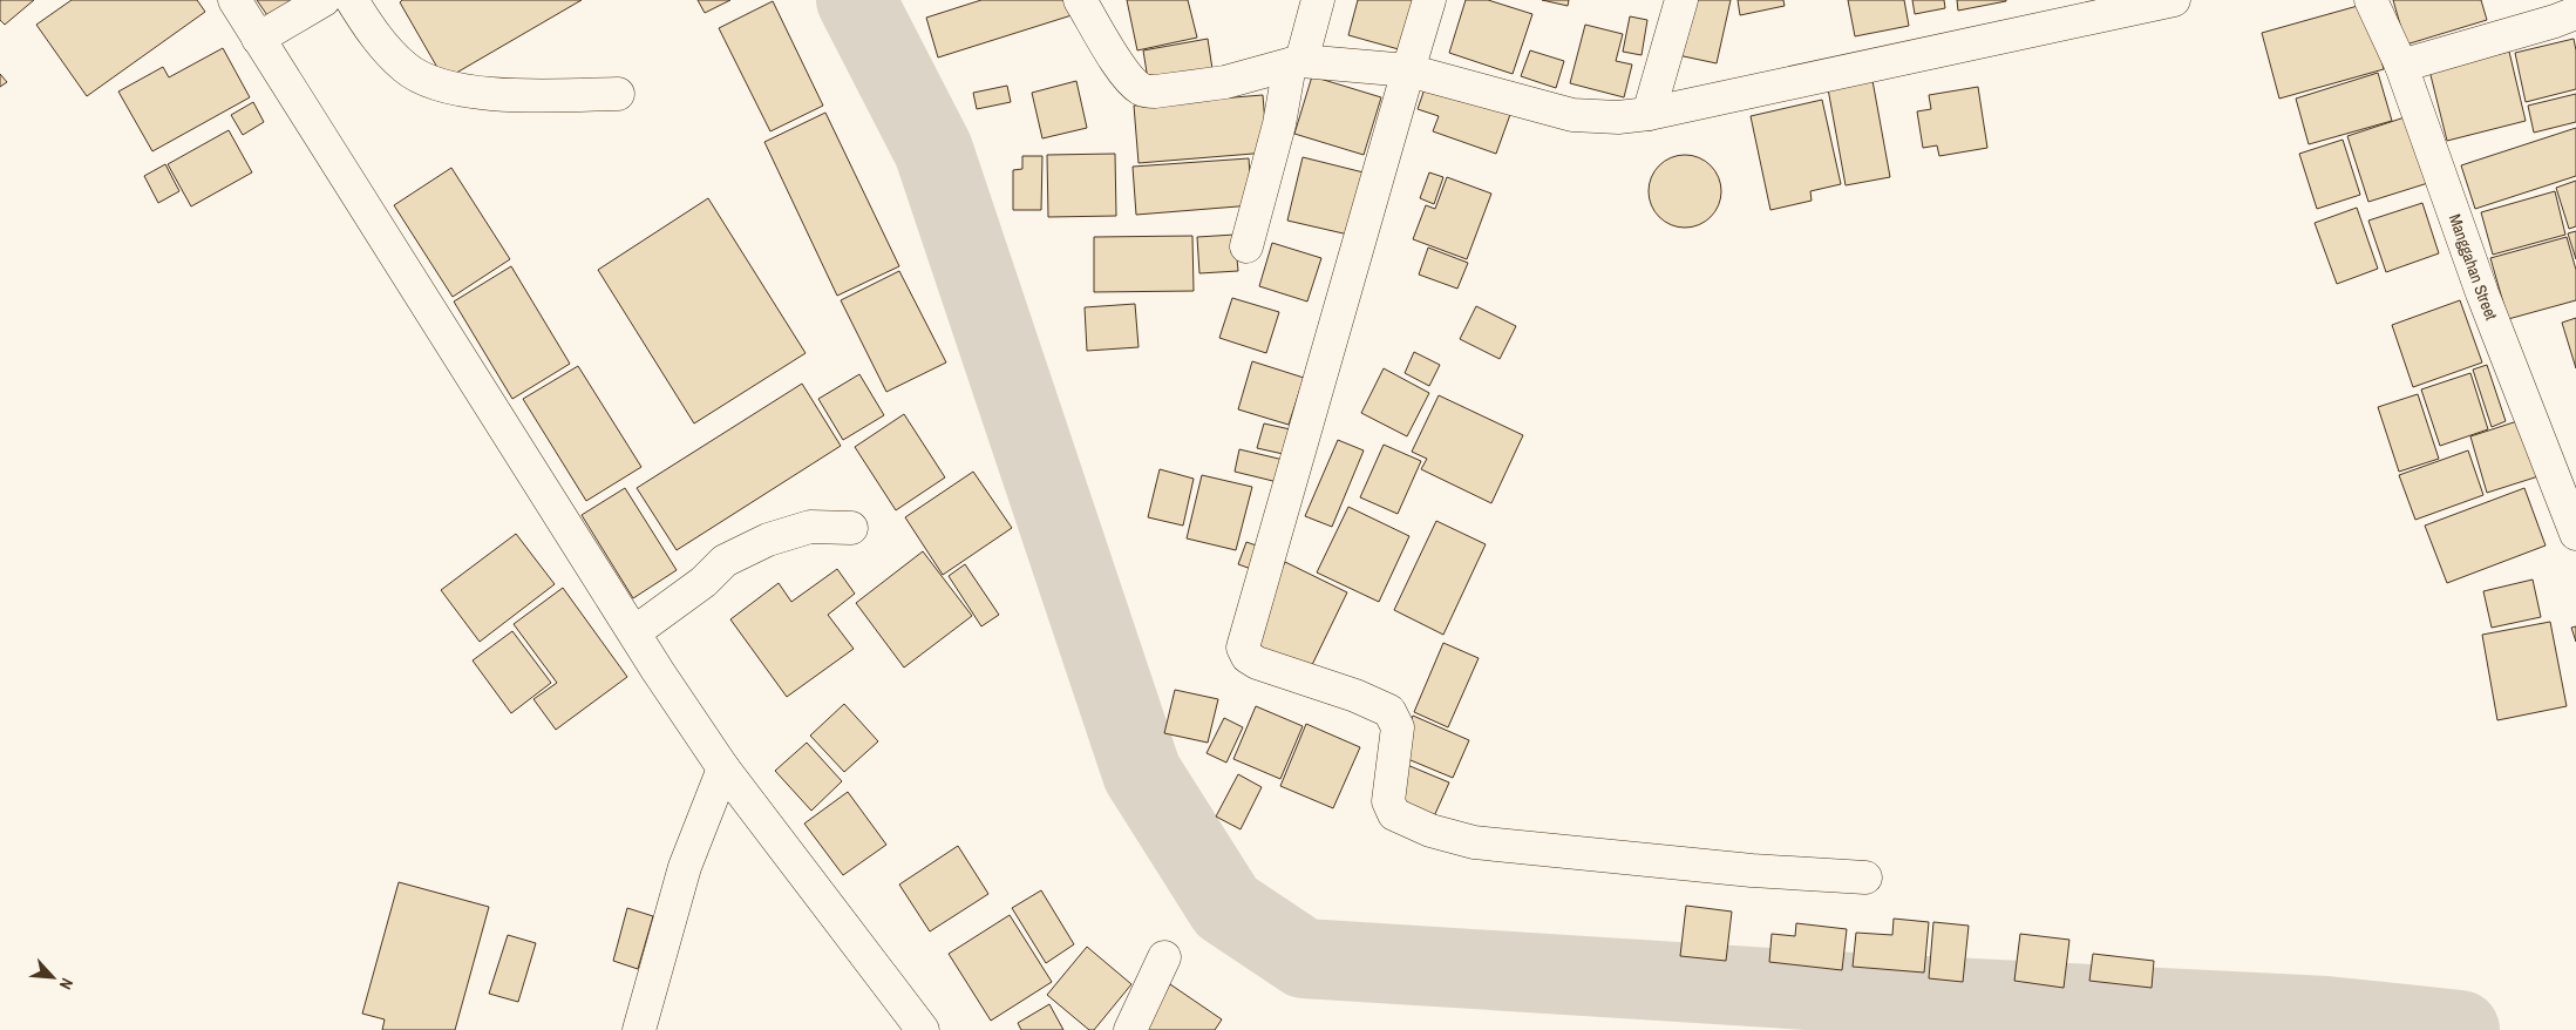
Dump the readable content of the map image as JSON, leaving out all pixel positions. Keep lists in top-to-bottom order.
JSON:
{
  "streets": {
    "street": ["Manggahan Street"]
  },
  "north": "bottom right"
}
